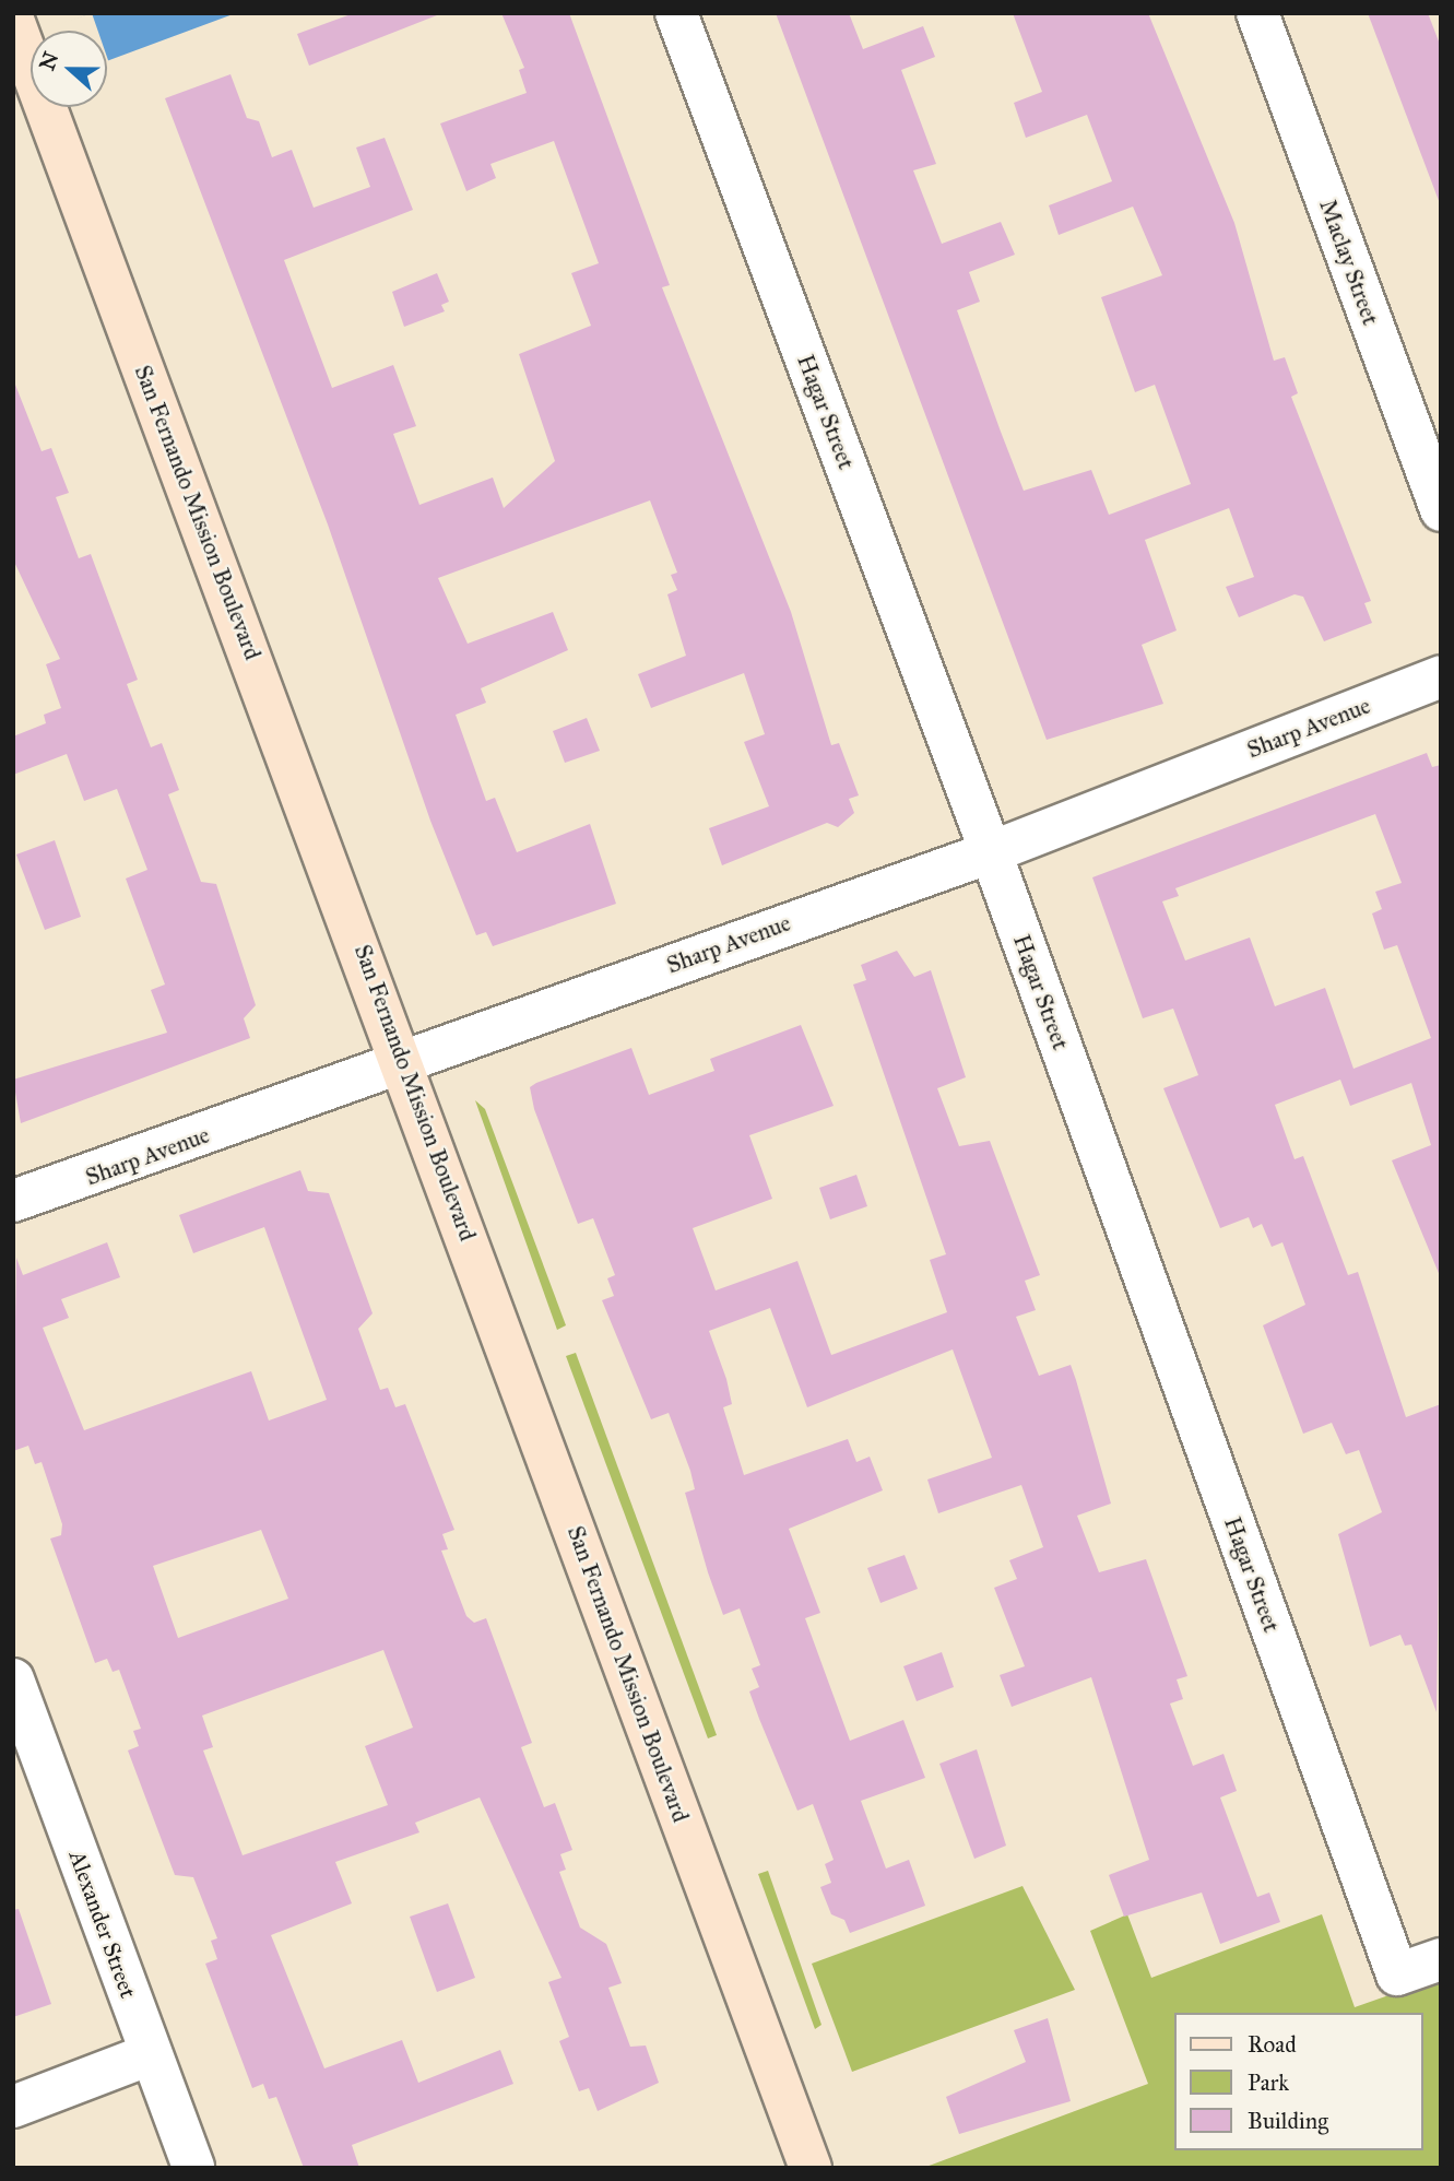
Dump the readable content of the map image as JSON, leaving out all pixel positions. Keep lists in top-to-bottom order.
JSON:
{
  "streets": {
    "main road": ["San Fernando Mission Boulevard"],
    "street": [
      "Maclay Street",
      "Hagar Street",
      "Sharp Avenue",
      "Alexander Street"
    ]
  },
  "crossings": [
    ["Hagar Street", "Sharp Avenue"],
    ["San Fernando Mission Boulevard", "Sharp Avenue"]
  ],
  "legend": ["Road", "Park", "Building"],
  "north": "left"
}
